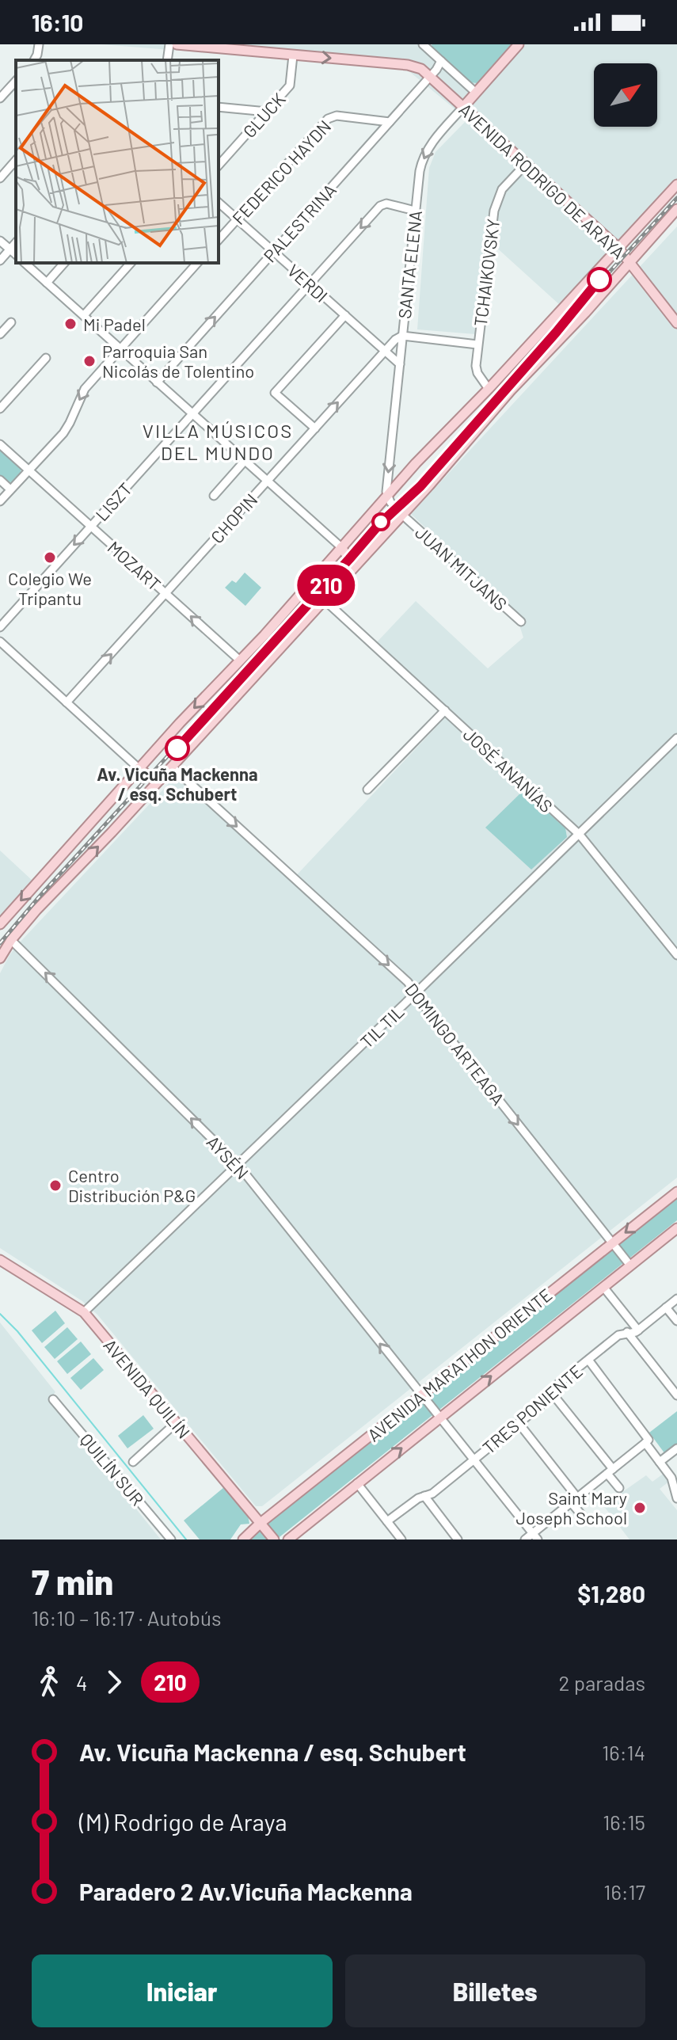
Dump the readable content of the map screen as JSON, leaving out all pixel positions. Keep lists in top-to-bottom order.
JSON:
{
  "streets": {
    "main road": [
      "AVENIDA RODRIGO DE ARAYA",
      "SANTA ELENA",
      "AVENIDA MARATHON ORIENTE",
      "AVENIDA QUILÍN"
    ],
    "street": [
      "GLUCK",
      "FEDERICO HAYDN",
      "PALESTRINA",
      "TCHAIKOVSKY",
      "VERDI",
      "LISZT",
      "CHOPIN",
      "MOZART",
      "JUAN MITJANS",
      "JOSÉ ANANÍAS",
      "TIL TIL",
      "DOMINGO ARTEAGA",
      "AYSÉN",
      "TRES PONIENTE",
      "QUILÍN SUR"
    ]
  },
  "crossings": [
    ["FEDERICO HAYDN", "PALESTRINA"],
    ["FEDERICO HAYDN", "VERDI"],
    ["AVENIDA RODRIGO DE ARAYA", "PALESTRINA"],
    ["AVENIDA RODRIGO DE ARAYA", "SANTA ELENA"],
    ["AVENIDA RODRIGO DE ARAYA", "TCHAIKOVSKY"],
    ["PALESTRINA", "VERDI"],
    ["SANTA ELENA", "VERDI"],
    ["SANTA ELENA", "LISZT"],
    ["SANTA ELENA", "CHOPIN"],
    ["VERDI", "LISZT"],
    ["VERDI", "CHOPIN"],
    ["LISZT", "MOZART"],
    ["CHOPIN", "MOZART"],
    ["JOSÉ ANANÍAS", "TIL TIL"],
    ["TIL TIL", "DOMINGO ARTEAGA"],
    ["TIL TIL", "AYSÉN"],
    ["TIL TIL", "AVENIDA QUILÍN"],
    ["DOMINGO ARTEAGA", "AVENIDA MARATHON ORIENTE"],
    ["AYSÉN", "AVENIDA MARATHON ORIENTE"],
    ["AYSÉN", "TRES PONIENTE"],
    ["AVENIDA MARATHON ORIENTE", "AVENIDA QUILÍN"]
  ],
  "one_way": [
    "SANTA ELENA",
    "LISZT",
    "CHOPIN",
    "DOMINGO ARTEAGA",
    "AYSÉN"
  ],
  "districts": ["VILLA MÚSICOS DEL MUNDO"],
  "places": [
    "Mi Padel",
    "Parroquia San Nicolás de Tolentino",
    "Colegio We Tripantu",
    "Av. Vicuña Mackenna / esq. Schubert",
    "Centro Distribución P&G",
    "Saint Mary Joseph School"
  ],
  "lines": ["bus line 210"],
  "north": "top right",
  "page": {
    "status": "16:10",
    "on_map": "210",
    "heading": ["7 min", "16:10 – 16:17 · Autobús", "$1,280"],
    "legs": ["4", "210", "2 paradas"],
    "list": [
      {
        "name": "Av. Vicuña Mackenna / esq. Schubert",
        "value": "16:14"
      },
      {
        "name": "(M) Rodrigo de Araya",
        "value": "16:15"
      },
      {
        "name": "Paradero 2 Av.Vicuña Mackenna",
        "value": "16:17"
      }
    ],
    "buttons": ["Iniciar", "Billetes"]
  }
}
